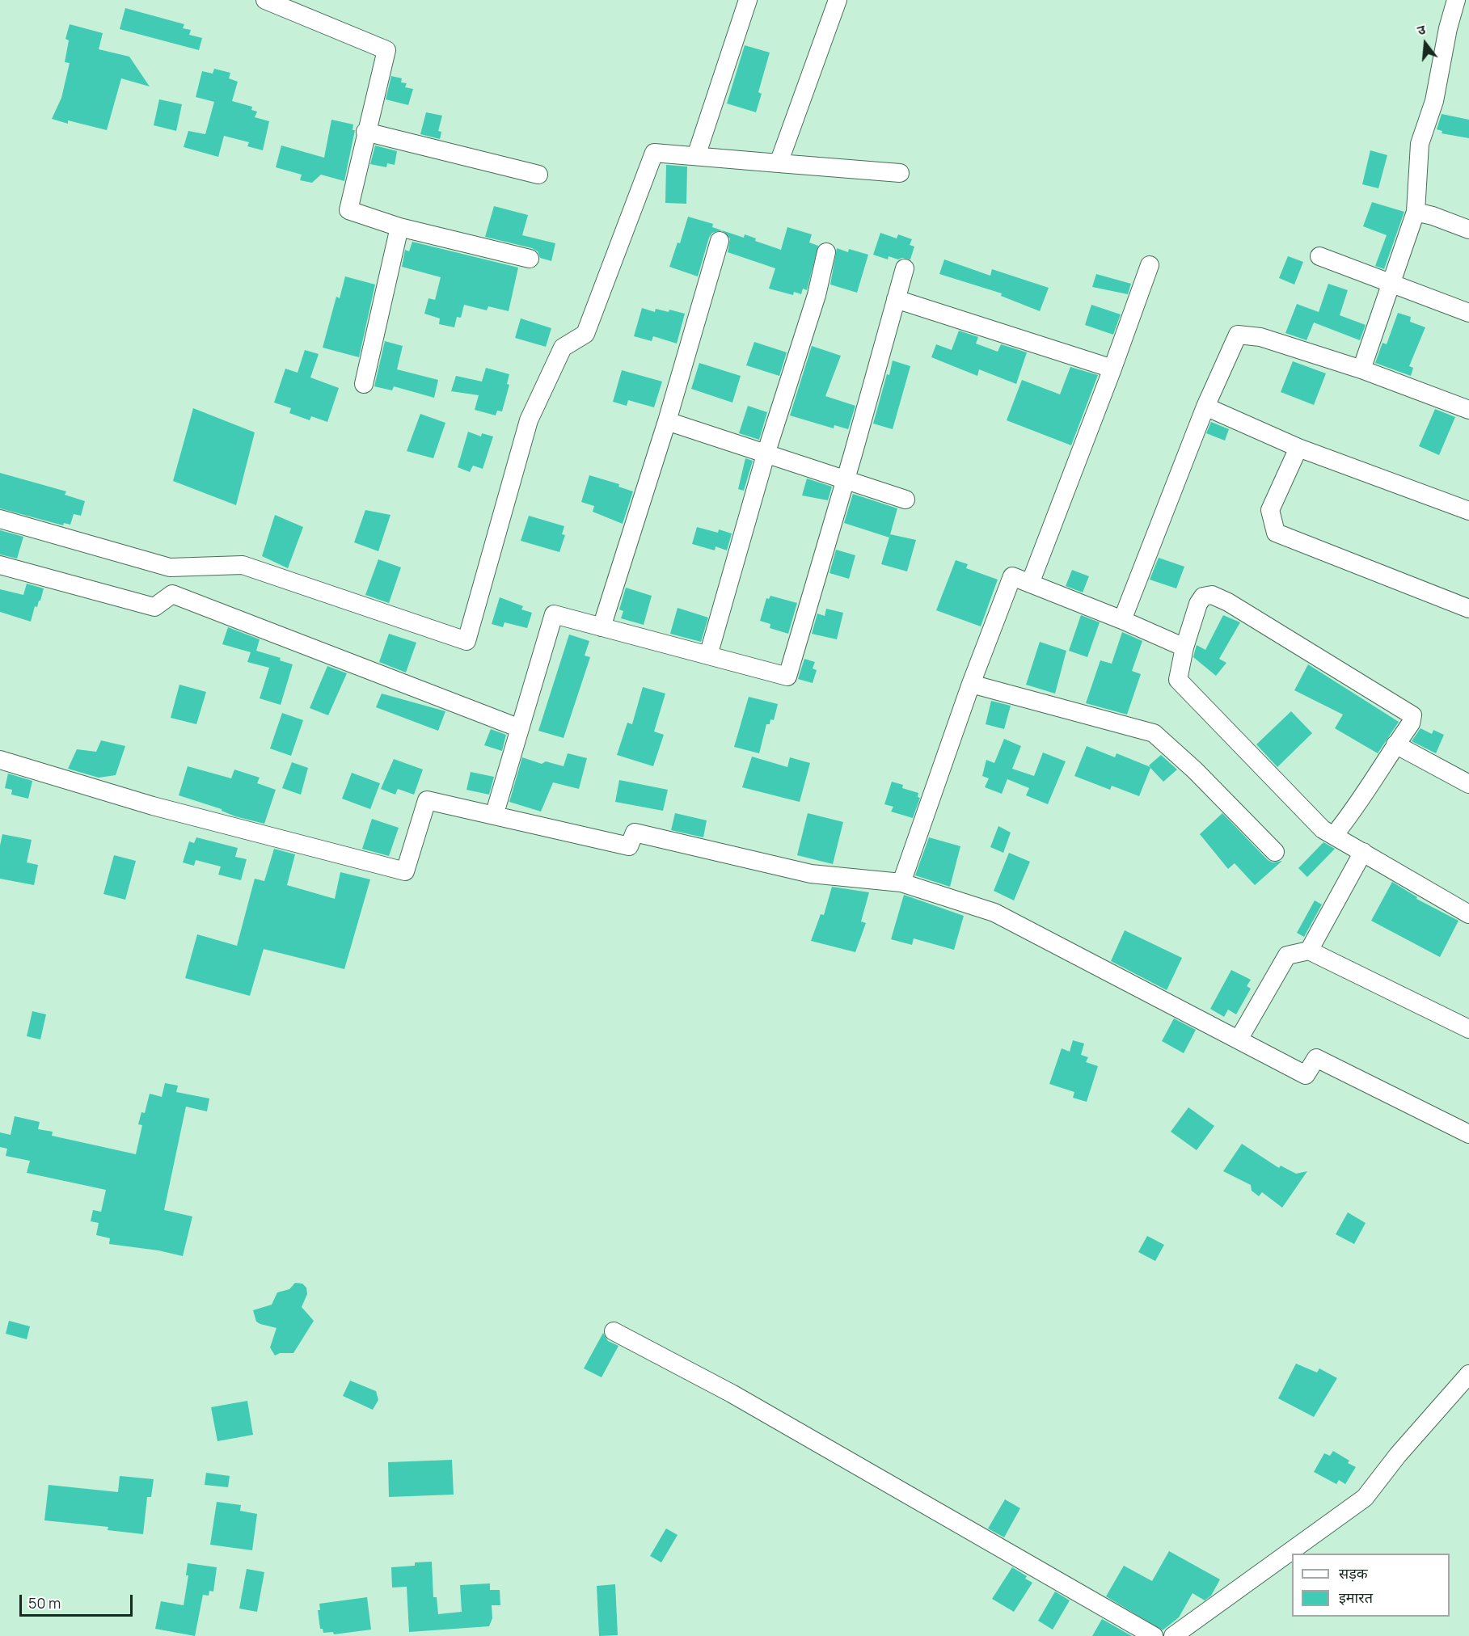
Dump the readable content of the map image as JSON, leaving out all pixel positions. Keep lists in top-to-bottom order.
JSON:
{
  "legend": ["सड़क", "इमारत"],
  "scale_bar": "50 m",
  "north": "top"
}
